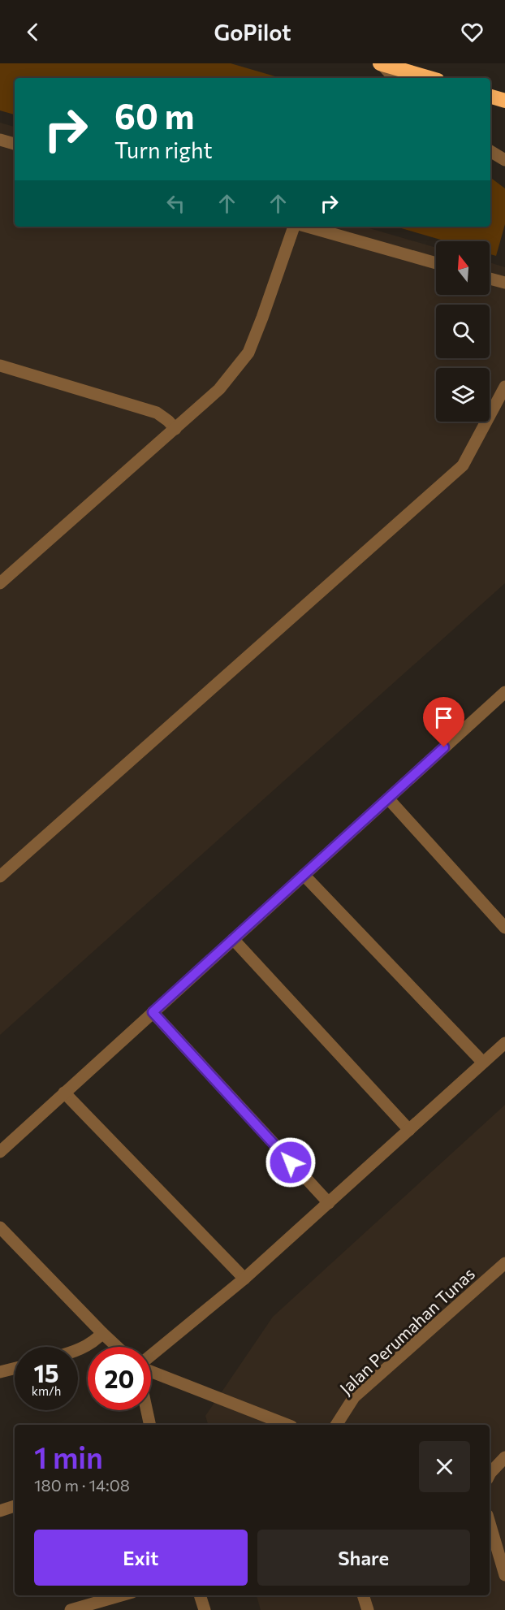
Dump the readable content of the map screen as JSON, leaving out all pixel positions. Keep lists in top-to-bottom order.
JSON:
{
  "streets": {
    "street": ["Jalan Perumahan Tunas"]
  },
  "north": "top",
  "page": {
    "header": "GoPilot",
    "turn": ["60 m", "Turn right"],
    "speed": "15 km/h",
    "limit": "20",
    "heading": ["1 min", "180 m · 14:08"],
    "buttons": ["Exit", "Share"]
  }
}
